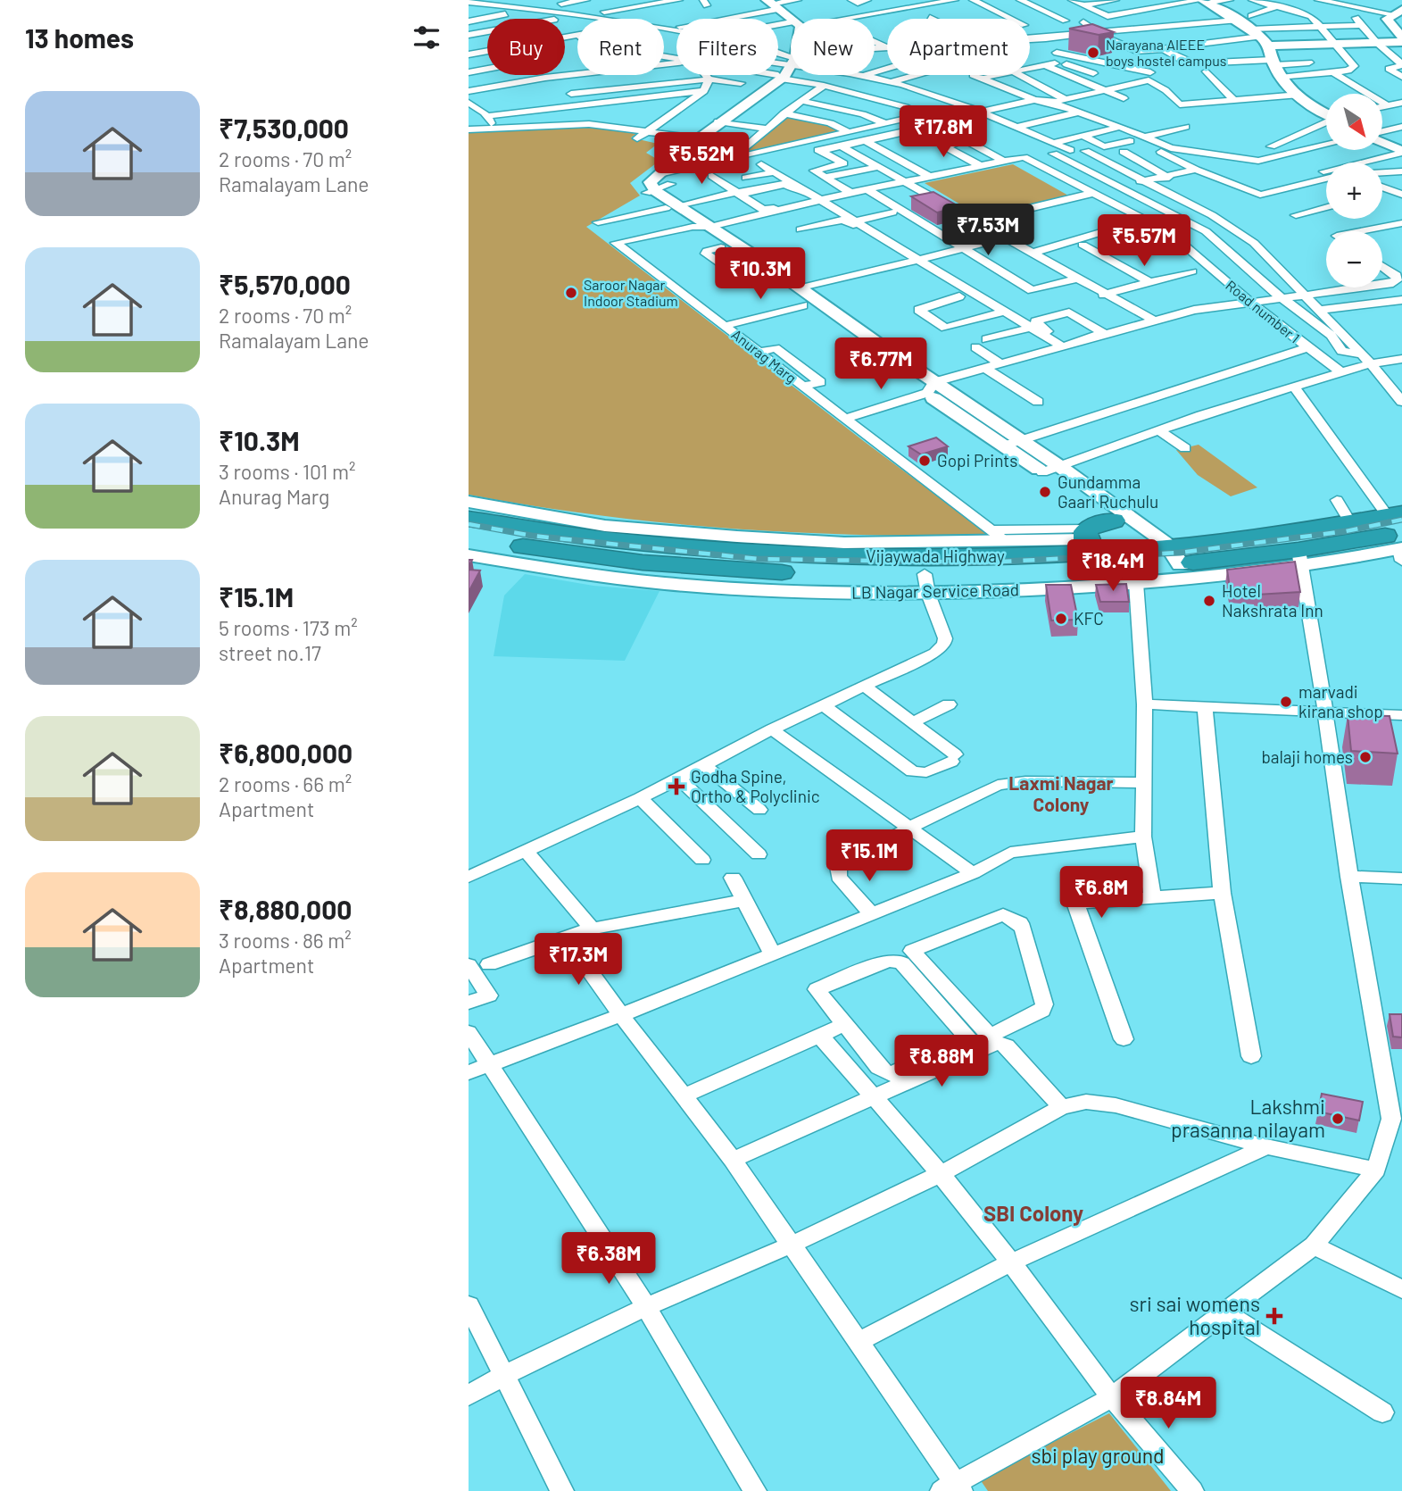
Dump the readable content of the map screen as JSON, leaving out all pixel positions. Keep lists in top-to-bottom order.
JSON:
{
  "streets": {
    "highway": ["Vijaywada Highway"],
    "street": ["Road number 1", "Anurag Marg", "LB Nagar Service Road"]
  },
  "crossings": [
    ["Vijaywada Highway", "LB Nagar Service Road"]
  ],
  "districts": ["Laxmi Nagar Colony", "SBI Colony"],
  "parks": ["sbi play ground"],
  "places": {
    "other": [
      "Narayana AIEEE boys hostel campus",
      "Saroor Nagar Indoor Stadium",
      "Gopi Prints",
      "Gundamma Gaari Ruchulu",
      "Hotel Nakshrata Inn",
      "KFC",
      "marvadi kirana shop",
      "balaji homes",
      "Lakshmi prasanna nilayam"
    ],
    "health": ["Godha Spine, Ortho & Polyclinic", "sri sai womens hospital"]
  },
  "north": "bottom right",
  "page": {
    "heading": "13 homes",
    "chip": [
      "Buy",
      "Rent",
      "Filters",
      "New",
      "Apartment"
    ],
    "list": [
      {
        "name": "₹7,530,000",
        "note": "2 rooms · 70 m² · Ramalayam Lane"
      },
      {
        "name": "₹5,570,000",
        "note": "2 rooms · 70 m² · Ramalayam Lane"
      },
      {
        "name": "₹10.3M",
        "note": "3 rooms · 101 m² · Anurag Marg"
      },
      {
        "name": "₹15.1M",
        "note": "5 rooms · 173 m² · street no.17"
      },
      {
        "name": "₹6,800,000",
        "note": "2 rooms · 66 m² · Apartment"
      },
      {
        "name": "₹8,880,000",
        "note": "3 rooms · 86 m² · Apartment"
      }
    ],
    "map_buttons": ["+", "−"],
    "price": [
      "₹17.8M",
      "₹5.52M",
      "₹7.53M",
      "₹5.57M",
      "₹10.3M",
      "₹6.77M",
      "₹18.4M",
      "₹15.1M",
      "₹6.8M",
      "₹17.3M",
      "₹8.88M",
      "₹6.38M",
      "₹8.84M"
    ]
  }
}
